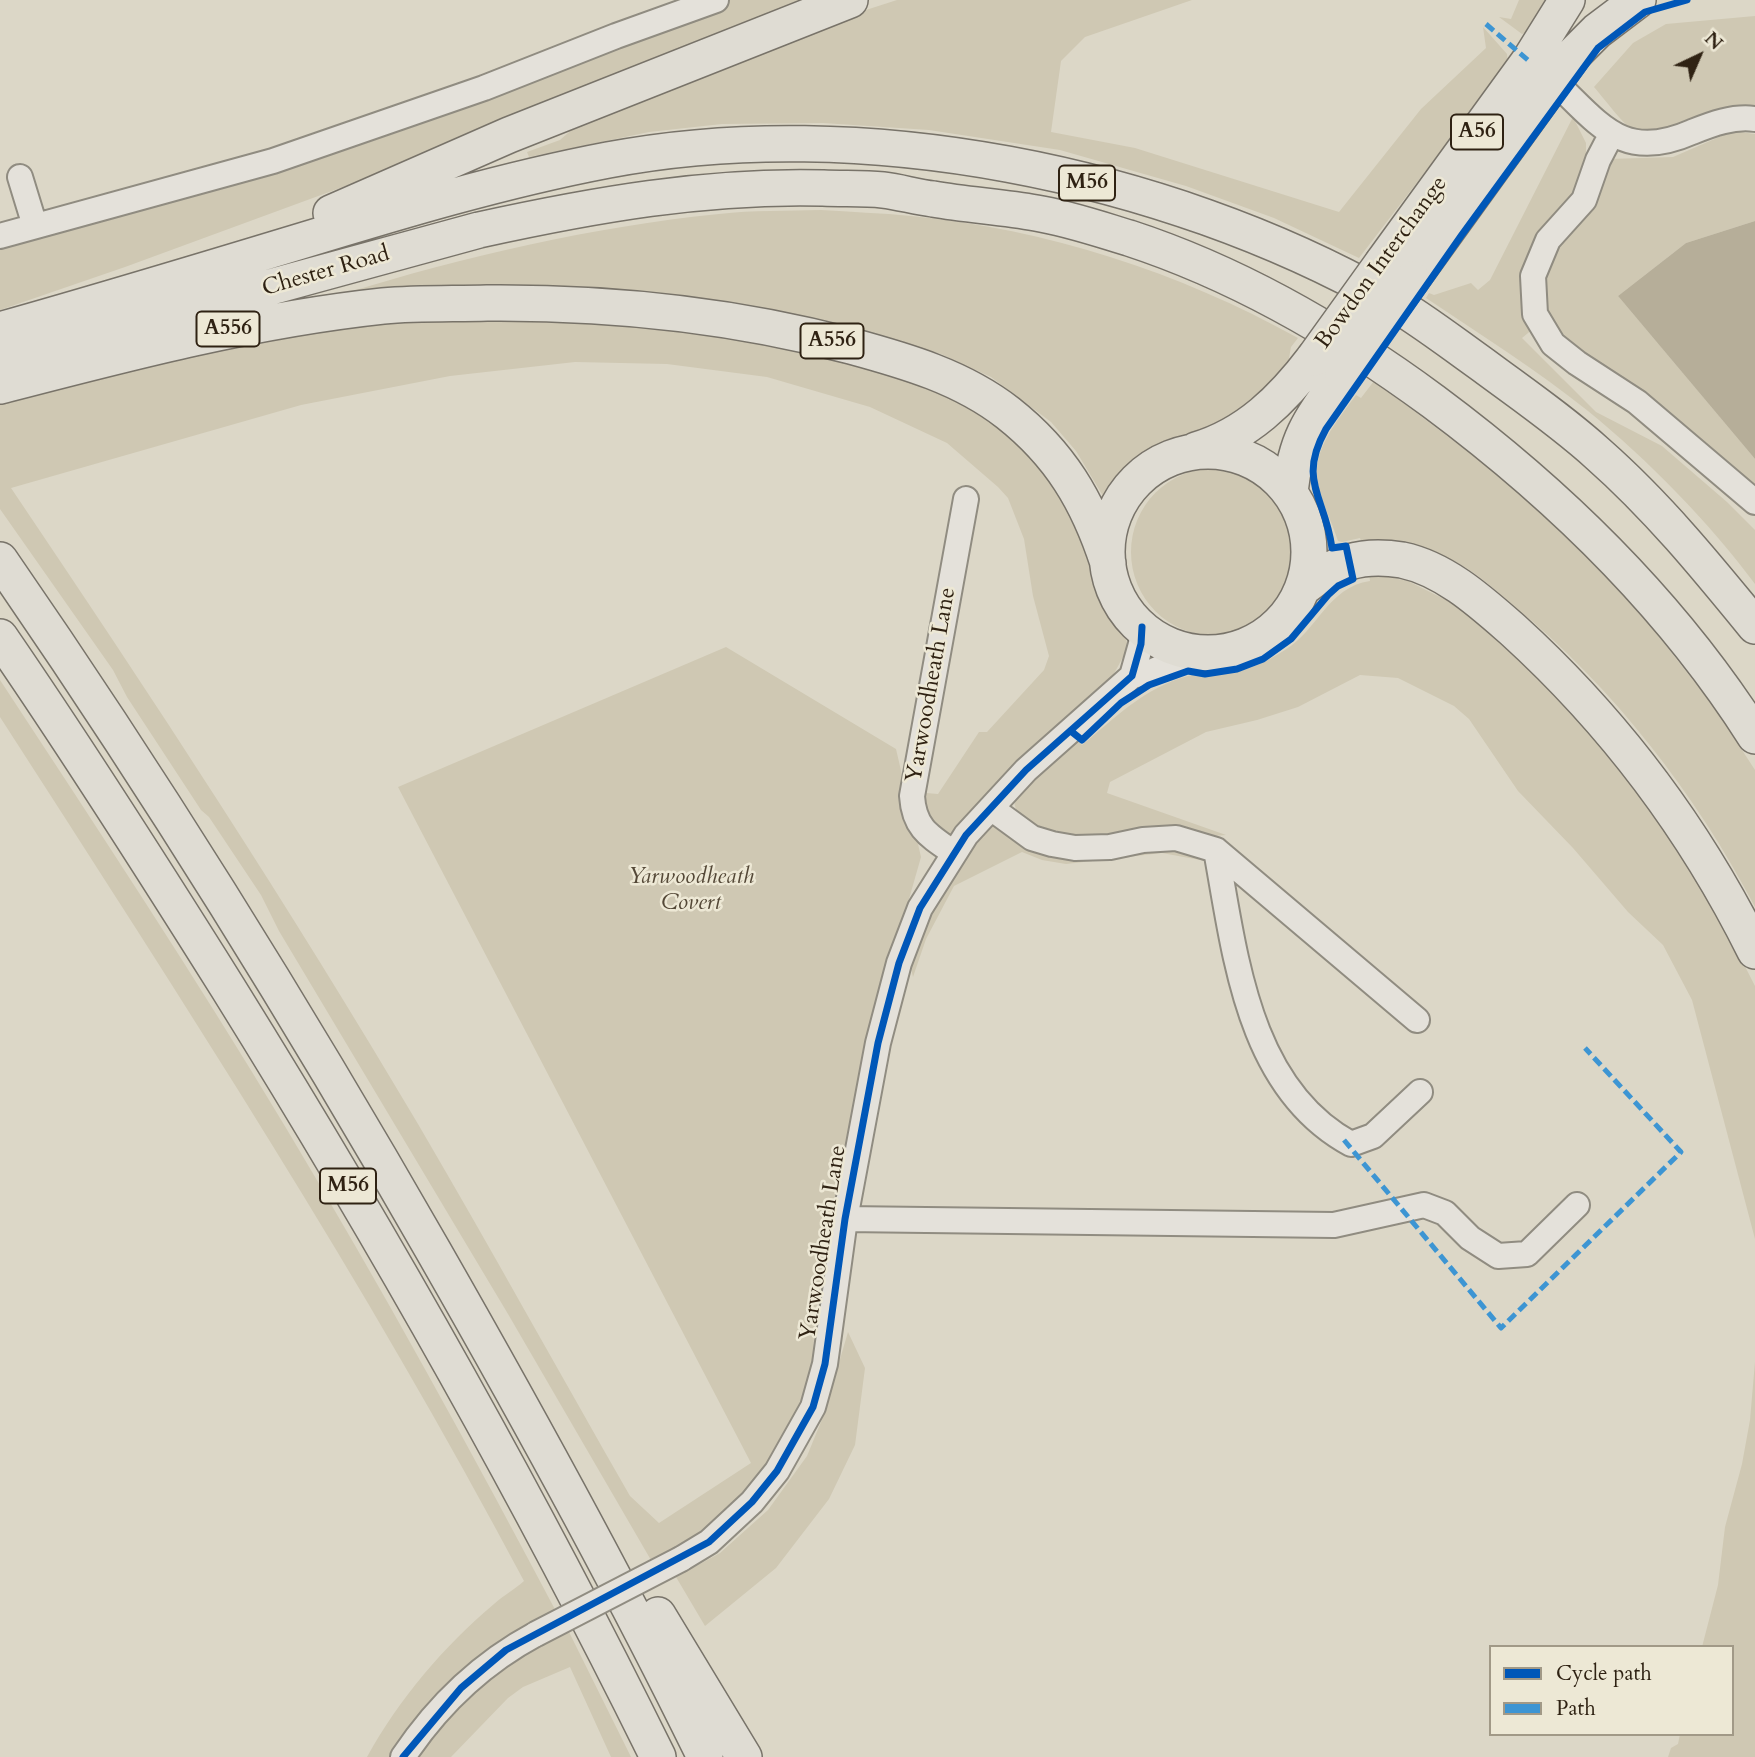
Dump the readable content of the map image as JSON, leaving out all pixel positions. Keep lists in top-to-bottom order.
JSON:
{
  "streets": {
    "highway": [
      "A56",
      "M56",
      "Bowdon Interchange",
      "Chester Road",
      "A556"
    ],
    "street": ["Yarwoodheath Lane"]
  },
  "crossings": [
    ["A56", "Bowdon Interchange"],
    ["A56", "A556"],
    ["A56", "Yarwoodheath Lane"],
    ["M56", "Chester Road"],
    ["Bowdon Interchange", "A556"],
    ["Bowdon Interchange", "Yarwoodheath Lane"],
    ["A556", "Yarwoodheath Lane"]
  ],
  "parks": ["Yarwoodheath Covert"],
  "legend": ["Cycle path", "Path"],
  "north": "top right"
}
